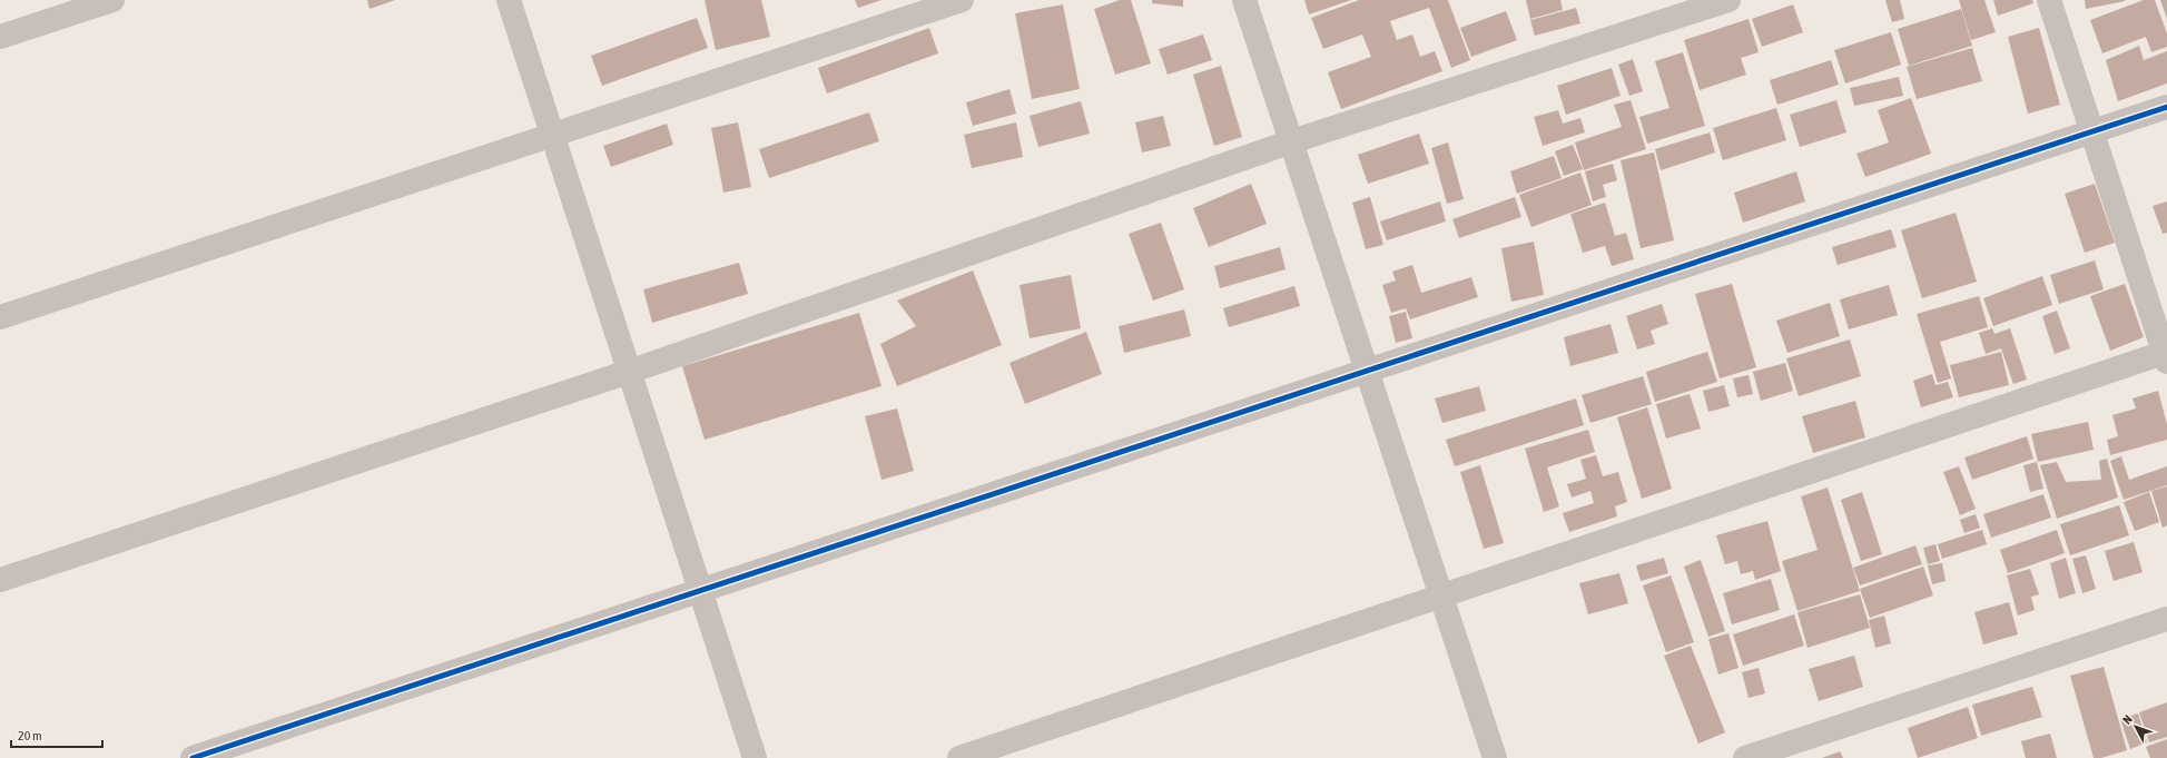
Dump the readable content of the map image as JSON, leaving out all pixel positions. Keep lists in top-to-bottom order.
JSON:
{
  "scale_bar": "20 m",
  "north": "top left"
}
